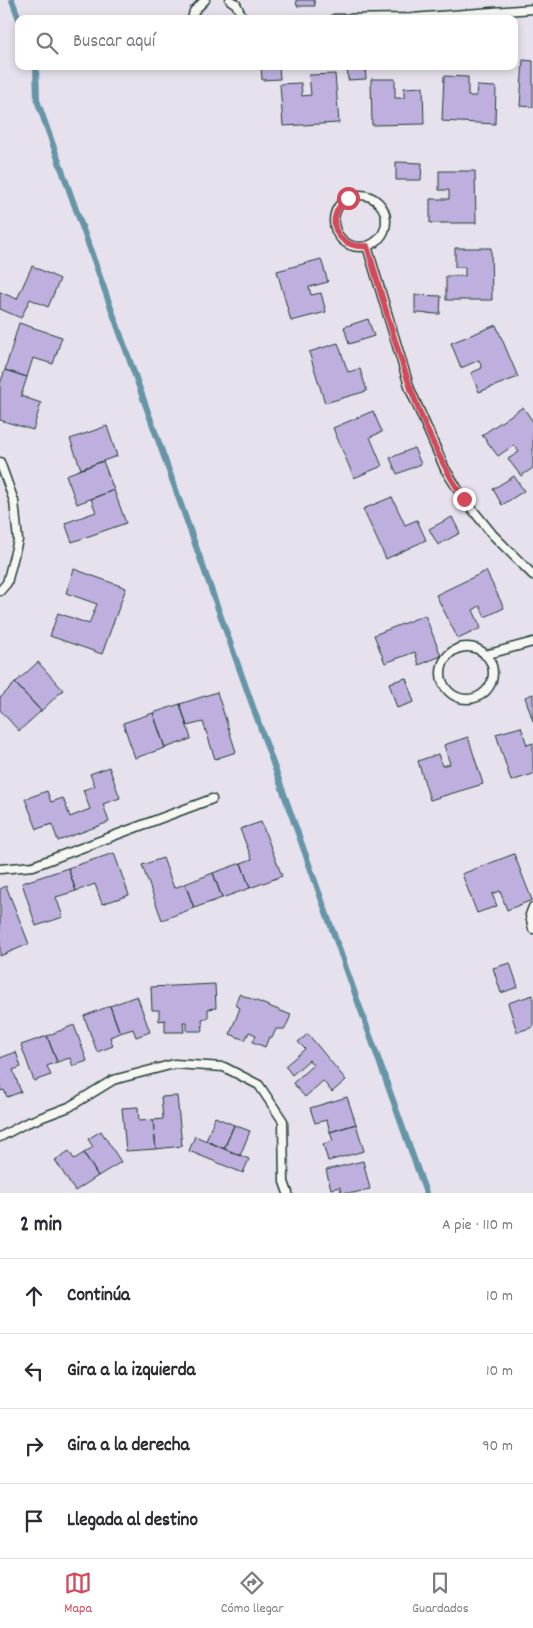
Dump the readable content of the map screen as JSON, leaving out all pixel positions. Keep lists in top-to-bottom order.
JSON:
{
  "page": {
    "search": "Buscar aquí",
    "heading": ["2 min", "A pie · 110 m"],
    "list": [
      ["Continúa", "10 m"],
      ["Gira a la izquierda", "10 m"],
      ["Gira a la derecha", "90 m"],
      "Llegada al destino"
    ],
    "nav": ["Mapa", "Cómo llegar", "Guardados"]
  }
}
